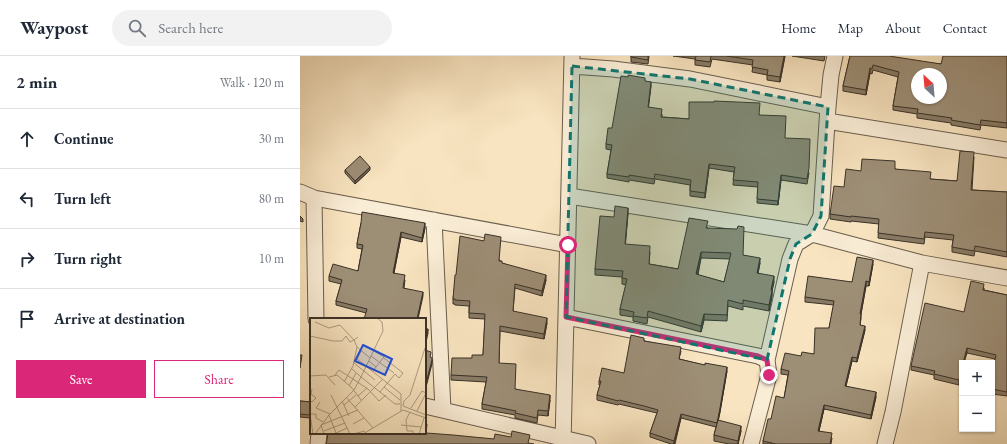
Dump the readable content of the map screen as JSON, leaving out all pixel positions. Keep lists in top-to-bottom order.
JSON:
{
  "north": "top left",
  "page": {
    "header": "Waypost",
    "search": "Search here",
    "nav": [
      "Home",
      "Map",
      "About",
      "Contact"
    ],
    "heading": ["2 min", "Walk · 120 m"],
    "list": [
      ["Continue", "30 m"],
      ["Turn left", "80 m"],
      ["Turn right", "10 m"],
      "Arrive at destination"
    ],
    "buttons": ["Save", "Share"],
    "map_buttons": ["+", "−"]
  }
}
